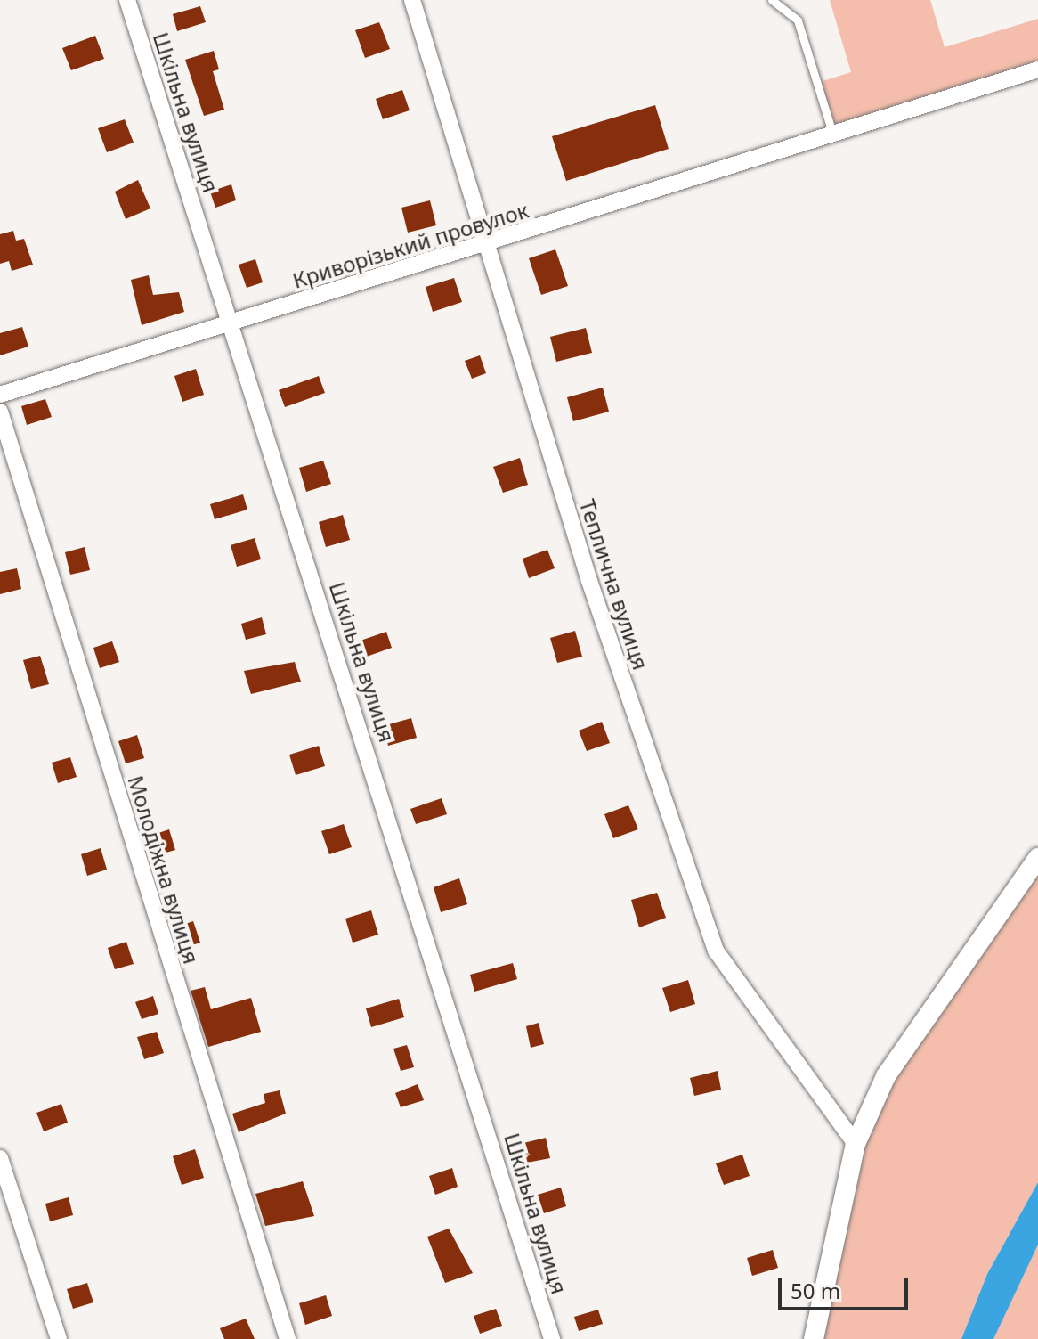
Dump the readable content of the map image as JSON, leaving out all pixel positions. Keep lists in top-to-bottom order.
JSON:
{
  "streets": {
    "street": [
      "Шкільна вулиця",
      "Криворізький провулок",
      "Теплична вулиця",
      "Молодіжна вулиця"
    ]
  },
  "crossings": [
    ["Шкільна вулиця", "Криворізький провулок"],
    ["Криворізький провулок", "Теплична вулиця"]
  ],
  "scale_bar": "50 m"
}
